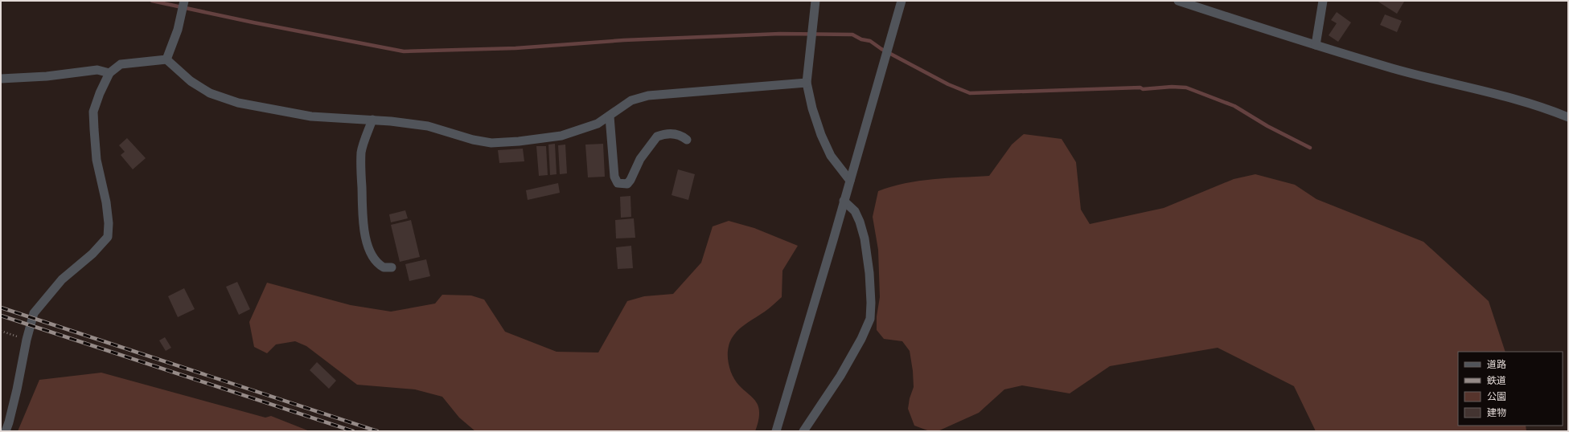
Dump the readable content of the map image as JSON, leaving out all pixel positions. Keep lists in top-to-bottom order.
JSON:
{
  "legend": [
    "道路",
    "鉄道",
    "公園",
    "建物"
  ]
}
